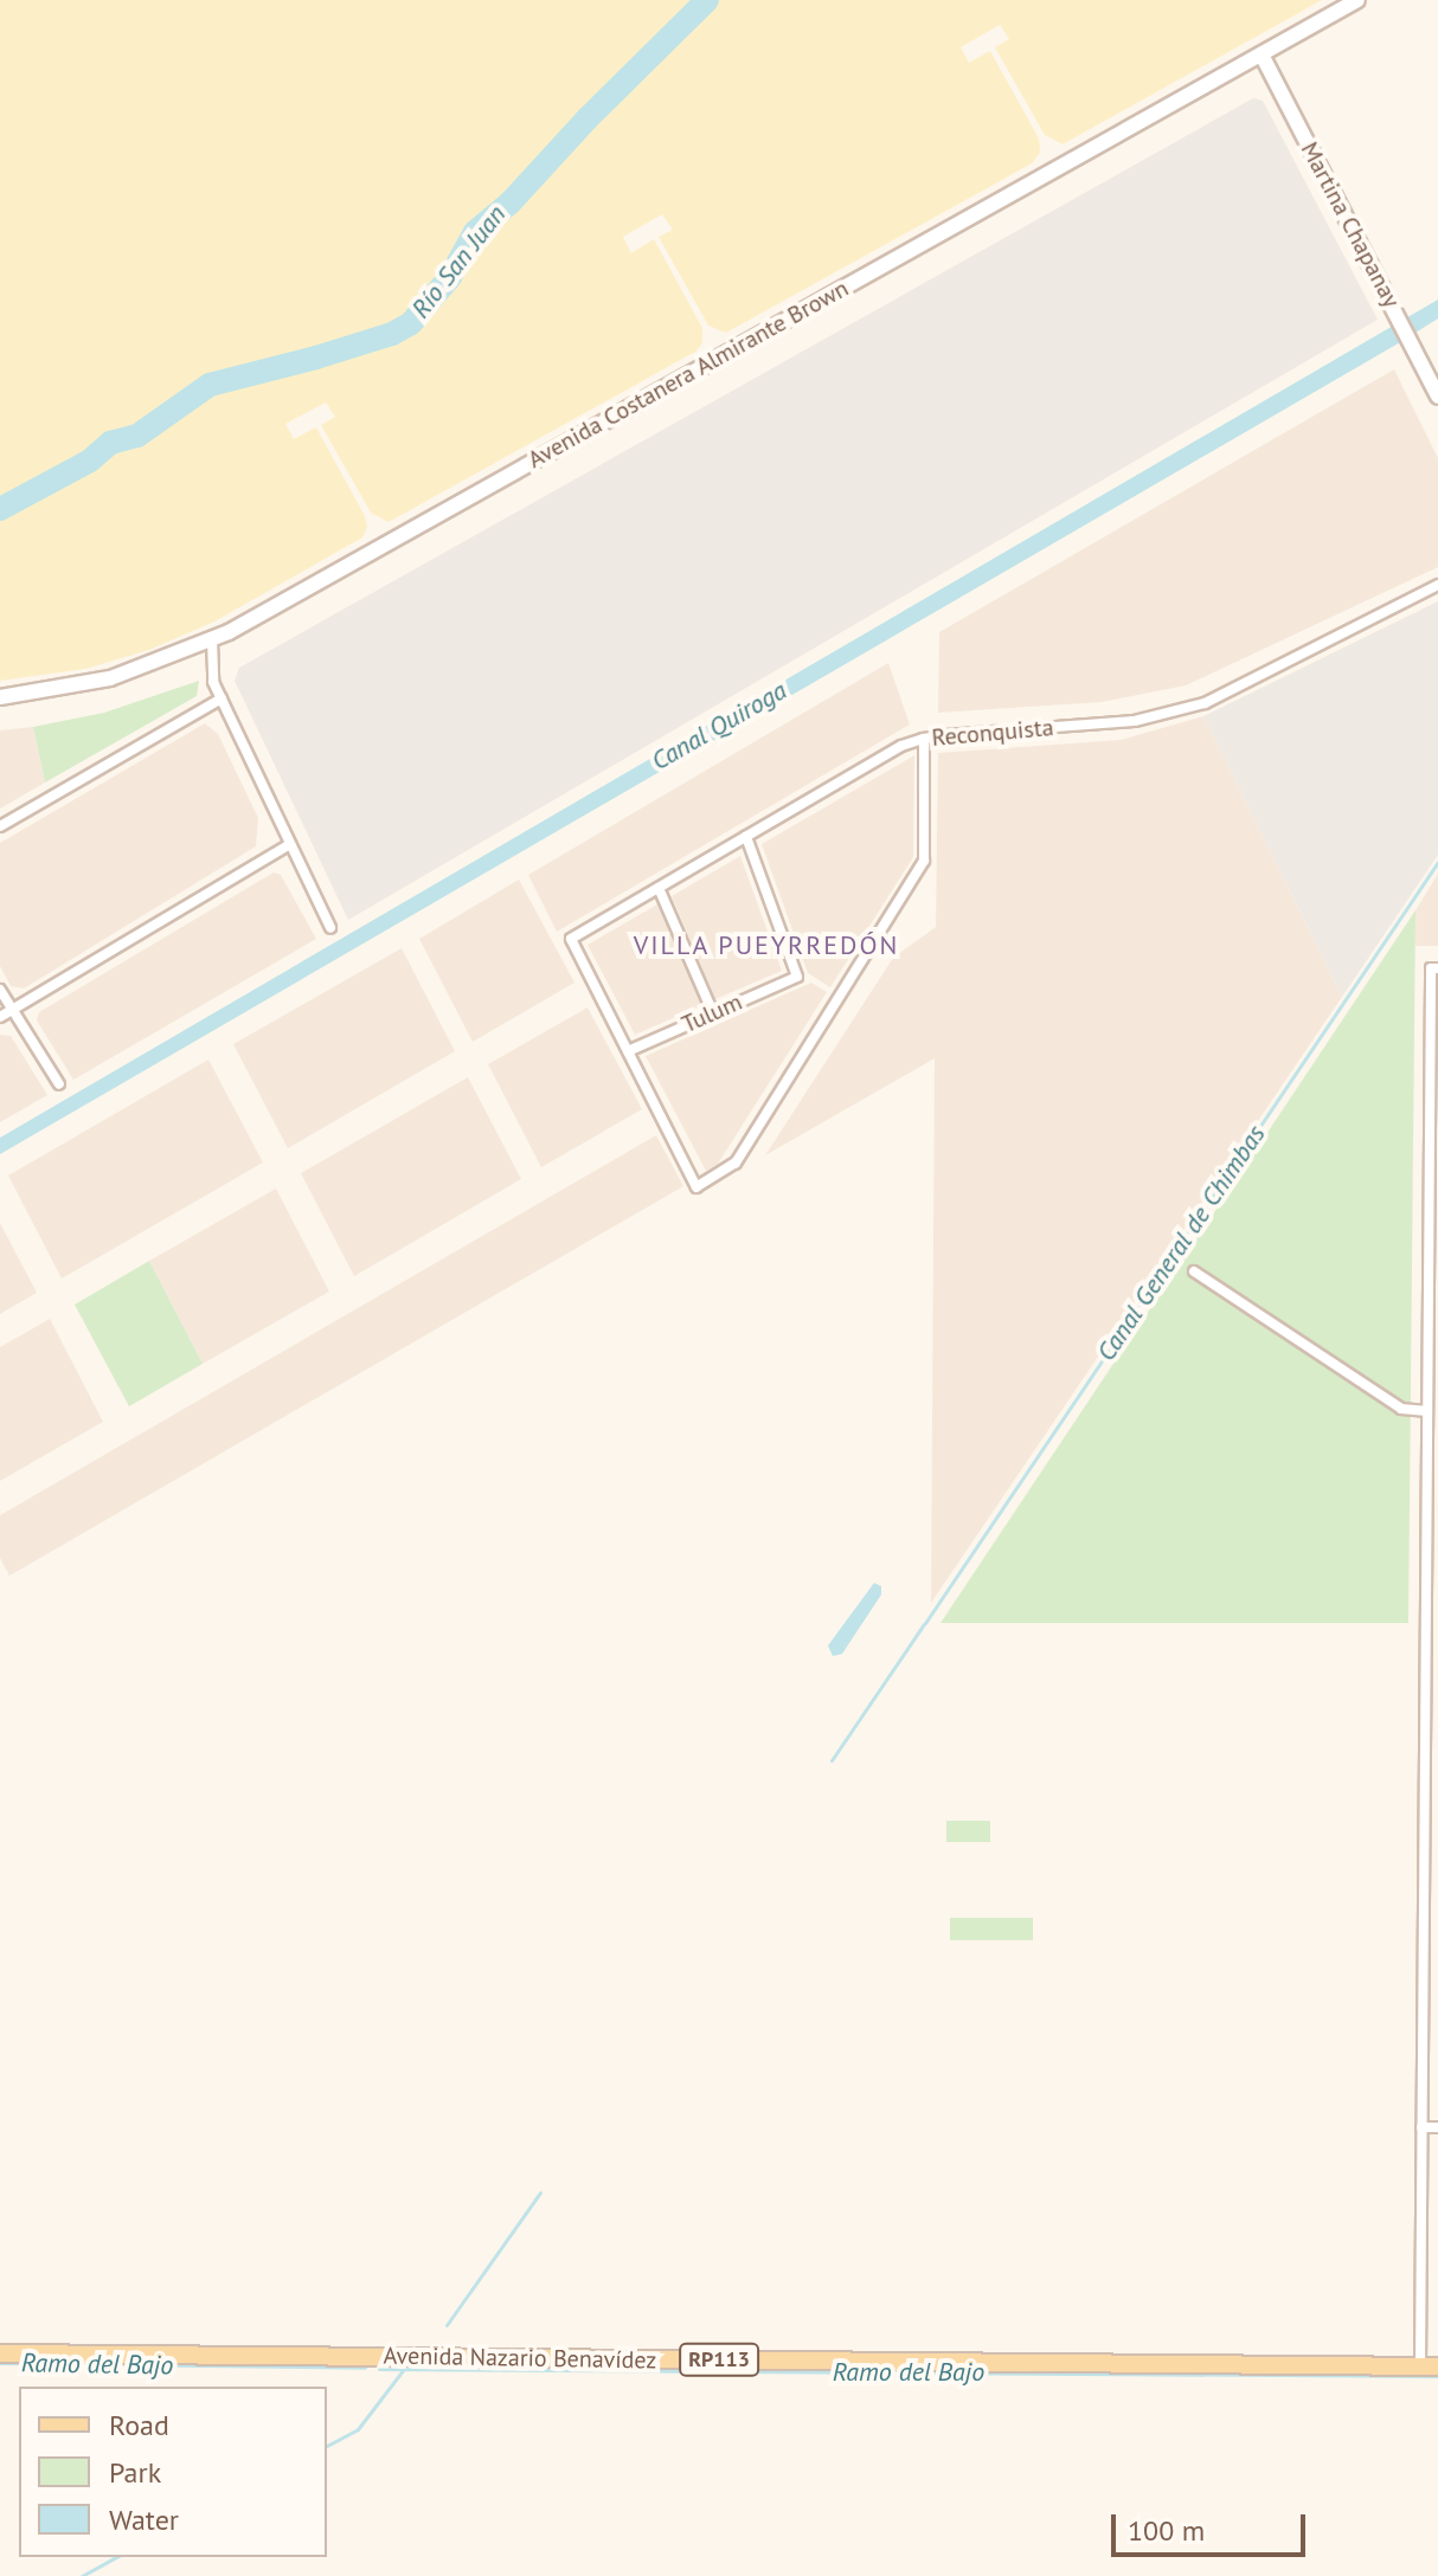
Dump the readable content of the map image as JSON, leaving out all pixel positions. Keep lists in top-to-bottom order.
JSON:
{
  "streets": {
    "main road": [
      "Martina Chapanay",
      "Avenida Costanera Almirante Brown",
      "Avenida Nazario Benavídez",
      "RP113"
    ],
    "street": ["Reconquista", "Tulum"]
  },
  "crossings": [
    ["Martina Chapanay", "Avenida Costanera Almirante Brown"],
    ["Reconquista", "Tulum"]
  ],
  "districts": ["VILLA PUEYRREDÓN"],
  "water": [
    "Río San Juan",
    "Canal Quiroga",
    "Canal General de Chimbas",
    "Ramo del Bajo"
  ],
  "legend": ["Road", "Park", "Water"],
  "scale_bar": "100 m"
}
